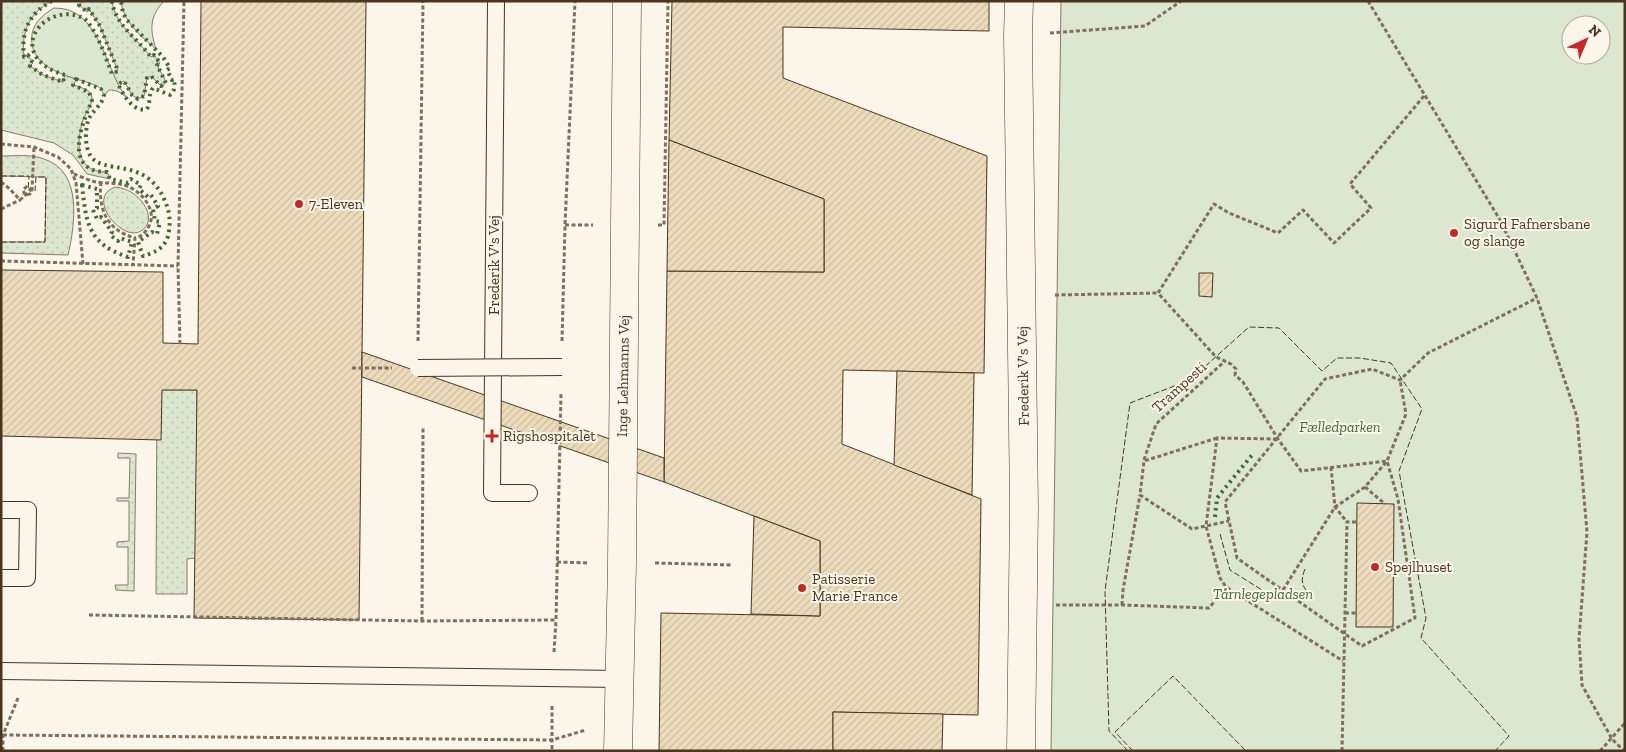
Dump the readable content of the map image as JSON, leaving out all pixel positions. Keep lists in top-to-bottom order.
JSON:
{
  "streets": {
    "street": ["Frederik V's Vej", "Inge Lehmanns Vej"],
    "path": ["Trampesti"]
  },
  "parks": ["Fælledparken", "Tårnlegepladsen"],
  "places": {
    "other": [
      "7-Eleven",
      "Sigurd Fafnersbane og slange",
      "Spejlhuset",
      "Patisserie Marie France"
    ],
    "health": ["Rigshospitalet"]
  },
  "north": "top right"
}
